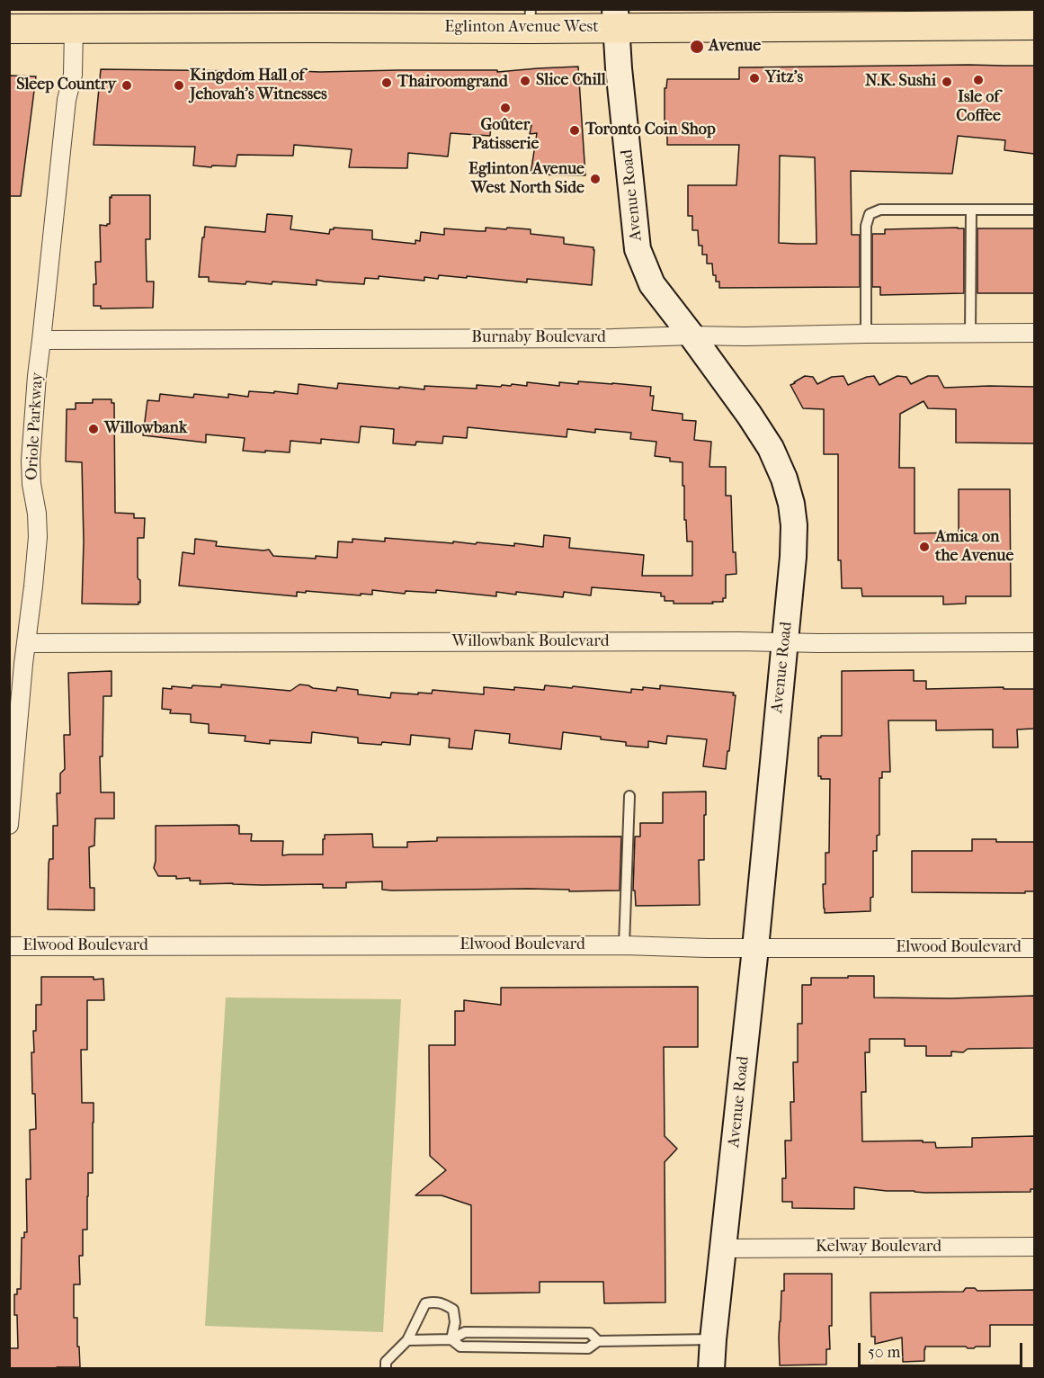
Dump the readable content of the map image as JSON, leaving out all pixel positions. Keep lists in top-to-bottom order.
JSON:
{
  "streets": {
    "main road": ["Eglinton Avenue West", "Avenue Road"],
    "street": [
      "Burnaby Boulevard",
      "Oriole Parkway",
      "Willowbank Boulevard",
      "Elwood Boulevard",
      "Kelway Boulevard"
    ]
  },
  "crossings": [
    ["Eglinton Avenue West", "Avenue Road"],
    ["Eglinton Avenue West", "Oriole Parkway"],
    ["Avenue Road", "Burnaby Boulevard"],
    ["Avenue Road", "Willowbank Boulevard"],
    ["Avenue Road", "Elwood Boulevard"],
    ["Avenue Road", "Kelway Boulevard"],
    ["Burnaby Boulevard", "Oriole Parkway"],
    ["Oriole Parkway", "Willowbank Boulevard"]
  ],
  "places": [
    "Avenue",
    "Yitz’s",
    "Isle of Coffee",
    "Slice Chill",
    "N.K. Sushi",
    "Thairoomgrand",
    "Sleep Country",
    "Kingdom Hall of Jehovah's Witnesses",
    "Goûter Patisserie",
    "Toronto Coin Shop",
    "Eglinton Avenue West North Side",
    "Willowbank",
    "Amica on the Avenue"
  ],
  "scale_bar": "50 m"
}
